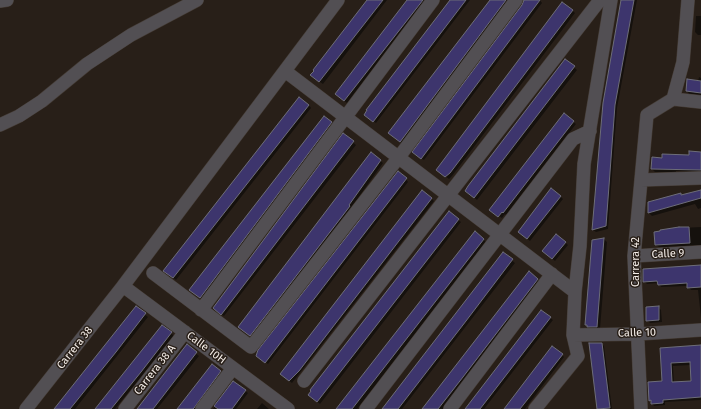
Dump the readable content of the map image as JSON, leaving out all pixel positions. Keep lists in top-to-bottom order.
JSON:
{
  "streets": {
    "street": [
      "Calle 9",
      "Carrera 42",
      "Calle 10",
      "Carrera 38",
      "Calle 10H",
      "Carrera 38 A"
    ]
  },
  "crossings": [
    ["Calle 9", "Carrera 42"],
    ["Carrera 42", "Calle 10"],
    ["Carrera 38", "Calle 10H"],
    ["Calle 10H", "Carrera 38 A"]
  ]
}
